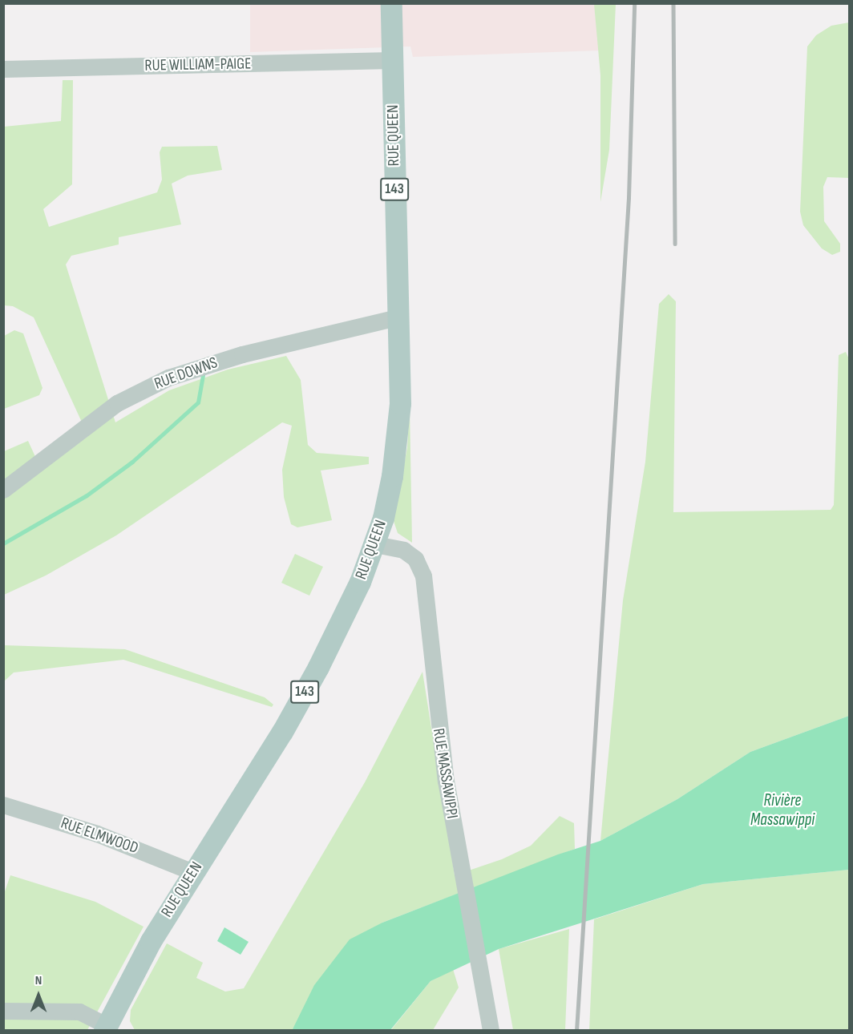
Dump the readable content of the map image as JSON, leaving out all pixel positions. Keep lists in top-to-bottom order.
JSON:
{
  "streets": {
    "main road": ["RUE QUEEN", "143"],
    "street": [
      "RUE WILLIAM-PAIGE",
      "RUE DOWNS",
      "RUE MASSAWIPPI",
      "RUE ELMWOOD"
    ]
  },
  "crossings": [
    ["RUE WILLIAM-PAIGE", "RUE QUEEN"],
    ["RUE QUEEN", "RUE DOWNS"],
    ["RUE QUEEN", "RUE MASSAWIPPI"],
    ["RUE QUEEN", "RUE ELMWOOD"]
  ],
  "water": ["Rivière Massawippi"],
  "north": "top"
}
